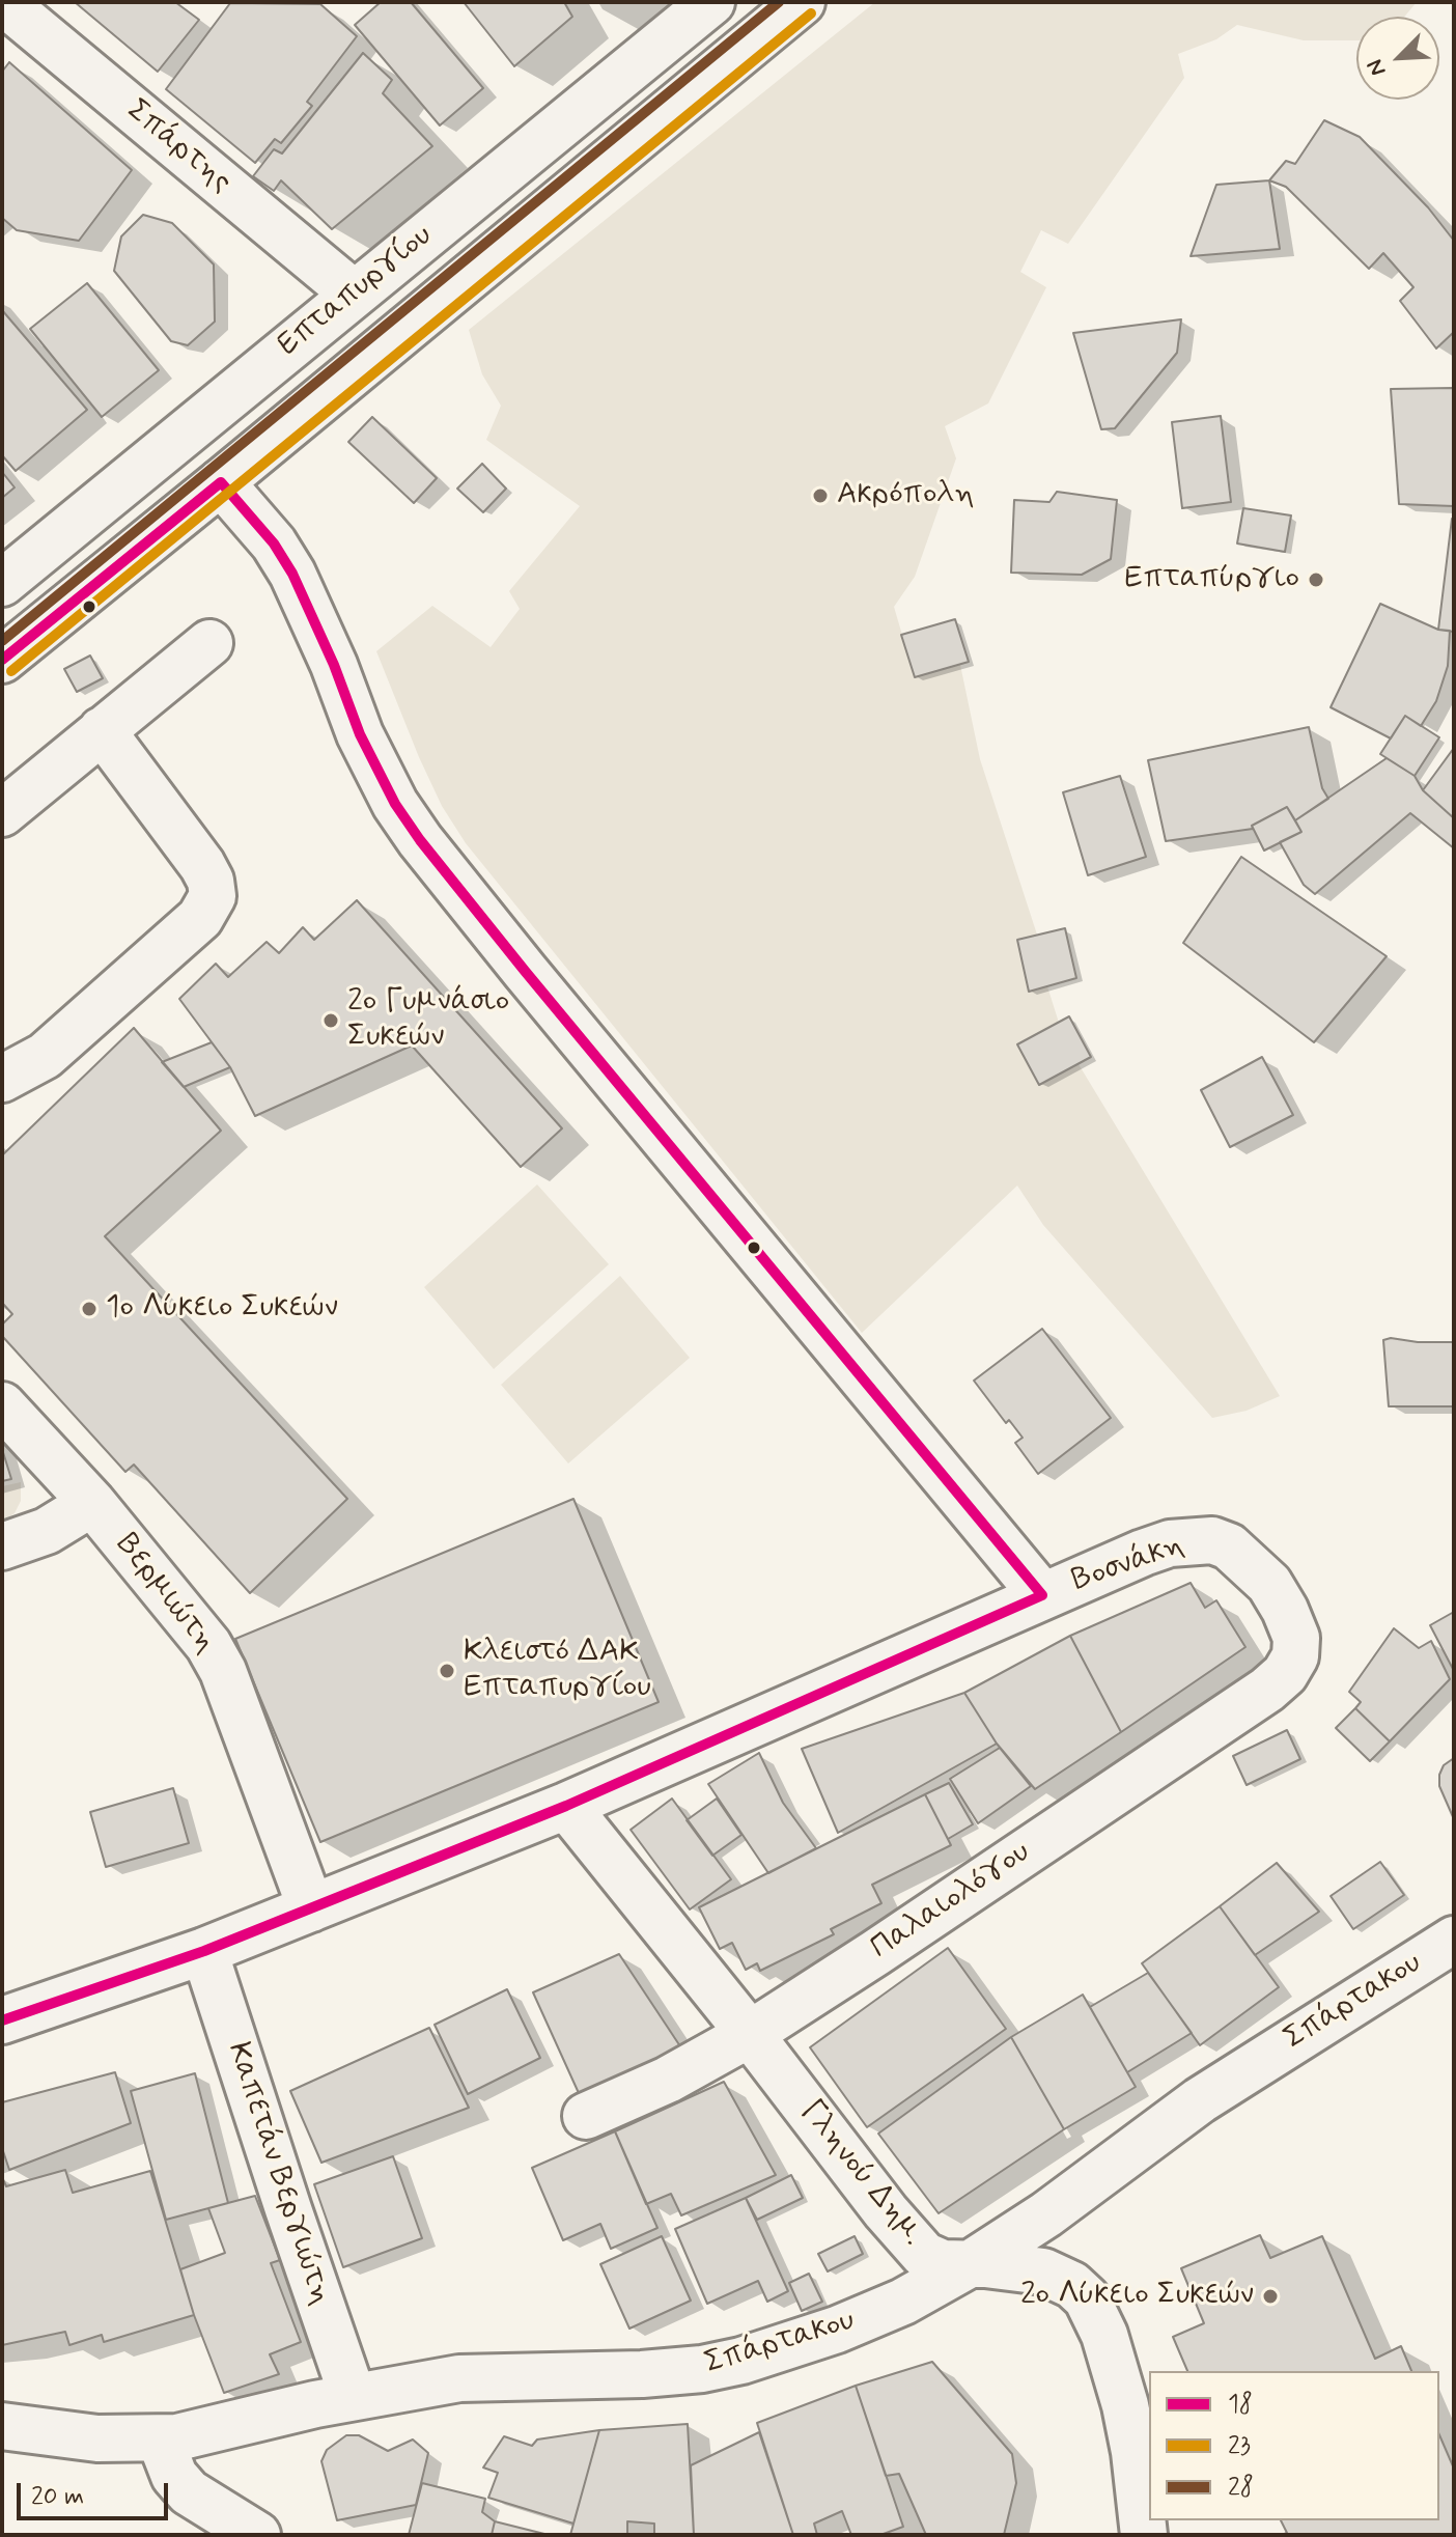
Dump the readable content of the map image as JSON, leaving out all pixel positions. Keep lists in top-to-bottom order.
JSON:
{
  "streets": {
    "street": [
      "Σπάρτης",
      "Επταπυργίου",
      "Βοσνάκη",
      "Βερμιώτη",
      "Παλαιολόγου",
      "Σπάρτακου",
      "Καπετάν Βεργιώτη",
      "Γληνού Δημ."
    ]
  },
  "crossings": [
    ["Σπάρτης", "Επταπυργίου"],
    ["Επταπυργίου", "Βοσνάκη"],
    ["Βοσνάκη", "Βερμιώτη"],
    ["Βοσνάκη", "Παλαιολόγου"],
    ["Βοσνάκη", "Καπετάν Βεργιώτη"],
    ["Βοσνάκη", "Γληνού Δημ."],
    ["Παλαιολόγου", "Γληνού Δημ."],
    ["Σπάρτακου", "Καπετάν Βεργιώτη"],
    ["Σπάρτακου", "Γληνού Δημ."]
  ],
  "places": [
    "Ακρόπολη",
    "Επταπύργιο",
    "2ο Γυμνάσιο Συκεών",
    "1ο Λύκειο Συκεών",
    "Κλειστό ΔΑΚ Επταπυργίου",
    "2ο Λύκειο Συκεών"
  ],
  "lines": ["transit line 28", "transit line 23", "transit line 18"],
  "legend": ["18", "23", "28"],
  "scale_bar": "20 m",
  "north": "bottom left"
}
